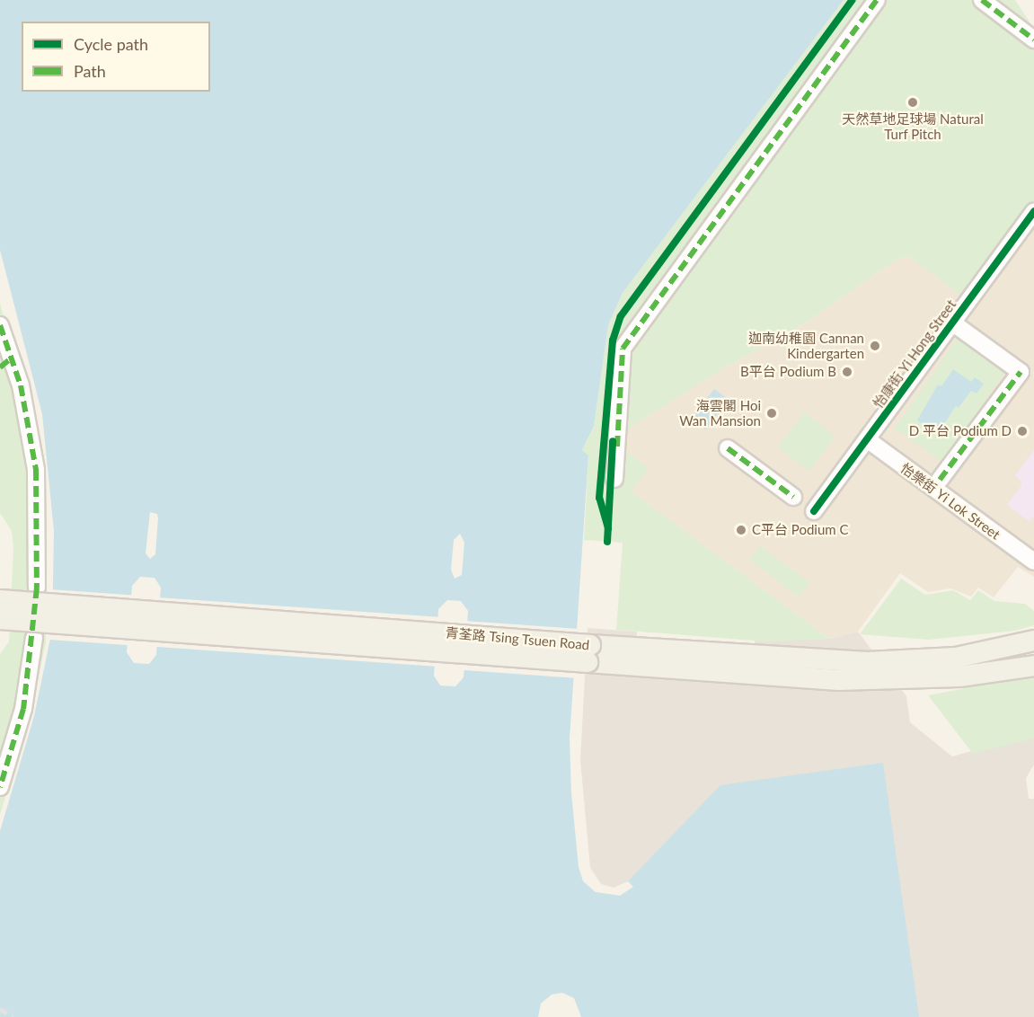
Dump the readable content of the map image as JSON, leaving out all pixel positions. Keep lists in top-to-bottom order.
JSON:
{
  "streets": {
    "main road": ["青荃路 Tsing Tsuen Road"],
    "street": ["怡康街 Yi Hong Street", "怡樂街 Yi Lok Street"]
  },
  "crossings": [
    ["怡康街 Yi Hong Street", "怡樂街 Yi Lok Street"]
  ],
  "places": [
    "天然草地足球場 Natural Turf Pitch",
    "迦南幼稚園 Cannan Kindergarten",
    "B平台 Podium B",
    "海雲閣 Hoi Wan Mansion",
    "D 平台 Podium D",
    "C平台 Podium C"
  ],
  "legend": ["Cycle path", "Path"]
}
